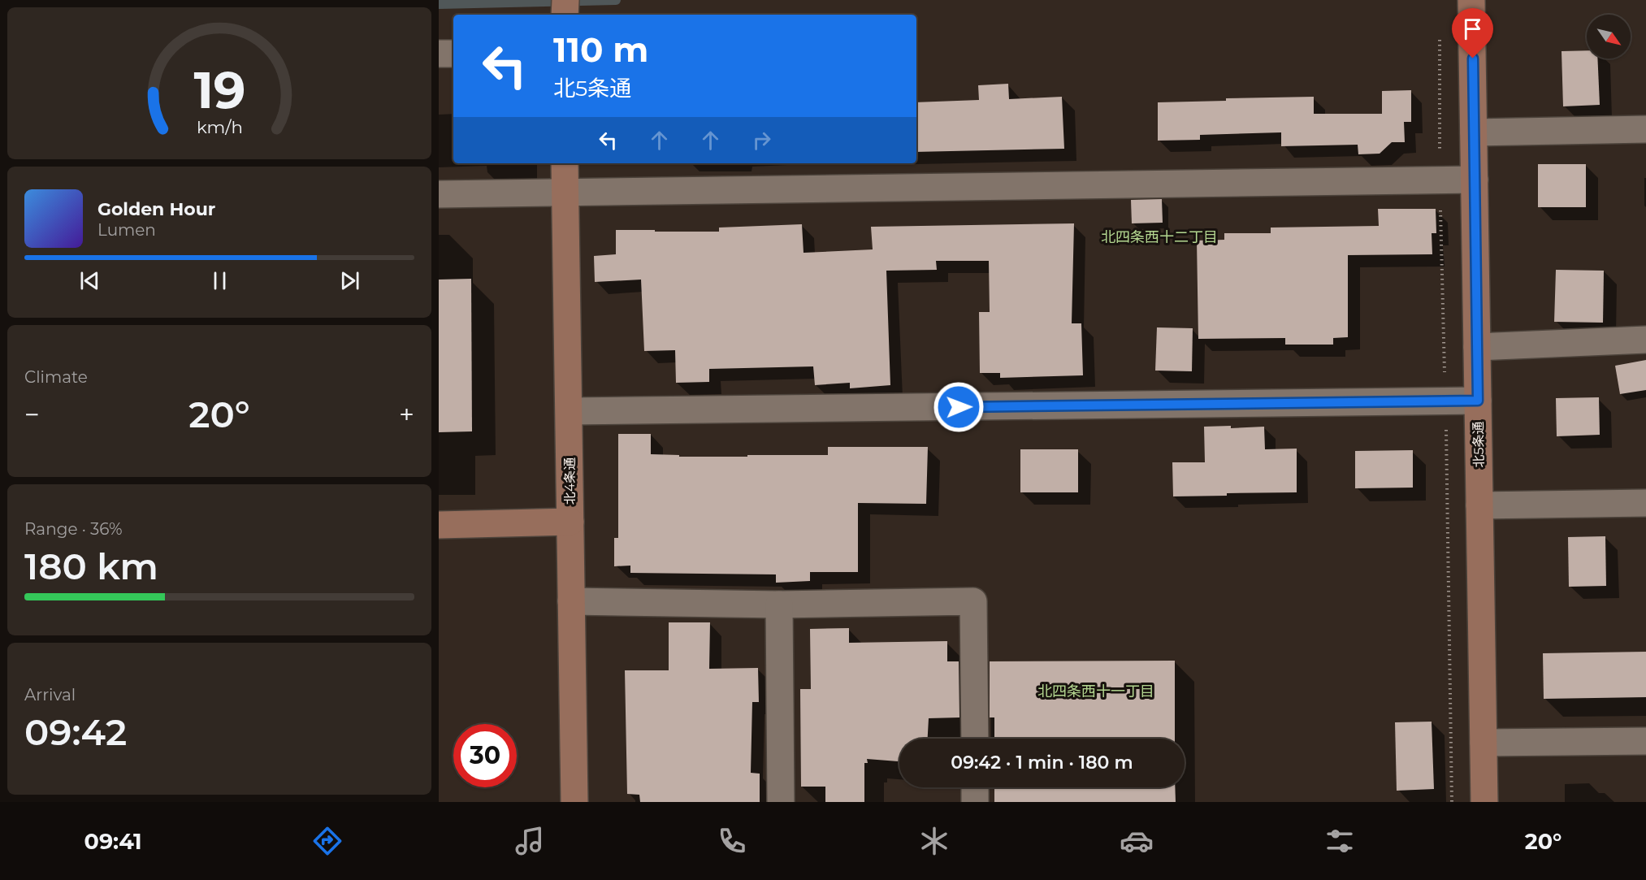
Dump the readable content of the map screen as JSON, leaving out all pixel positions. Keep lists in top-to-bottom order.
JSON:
{
  "streets": {
    "street": ["北5条通", "北4条通"]
  },
  "districts": ["北四条西十二丁目", "北四条西十一丁目"],
  "north": "bottom right",
  "page": {
    "turn": ["110 m", "北5条通"],
    "song": ["Golden Hour", "Lumen"],
    "tile": [
      "Climate",
      ["Range · 36%", "180 km"],
      ["Arrival", "09:42"]
    ],
    "heat": ["−", "20°", "+"],
    "limit": "30",
    "trip": "09:42 · 1 min · 180 m",
    "tabs": ["09:41", "20°"],
    "gauge": ["19", "km/h"]
  }
}
